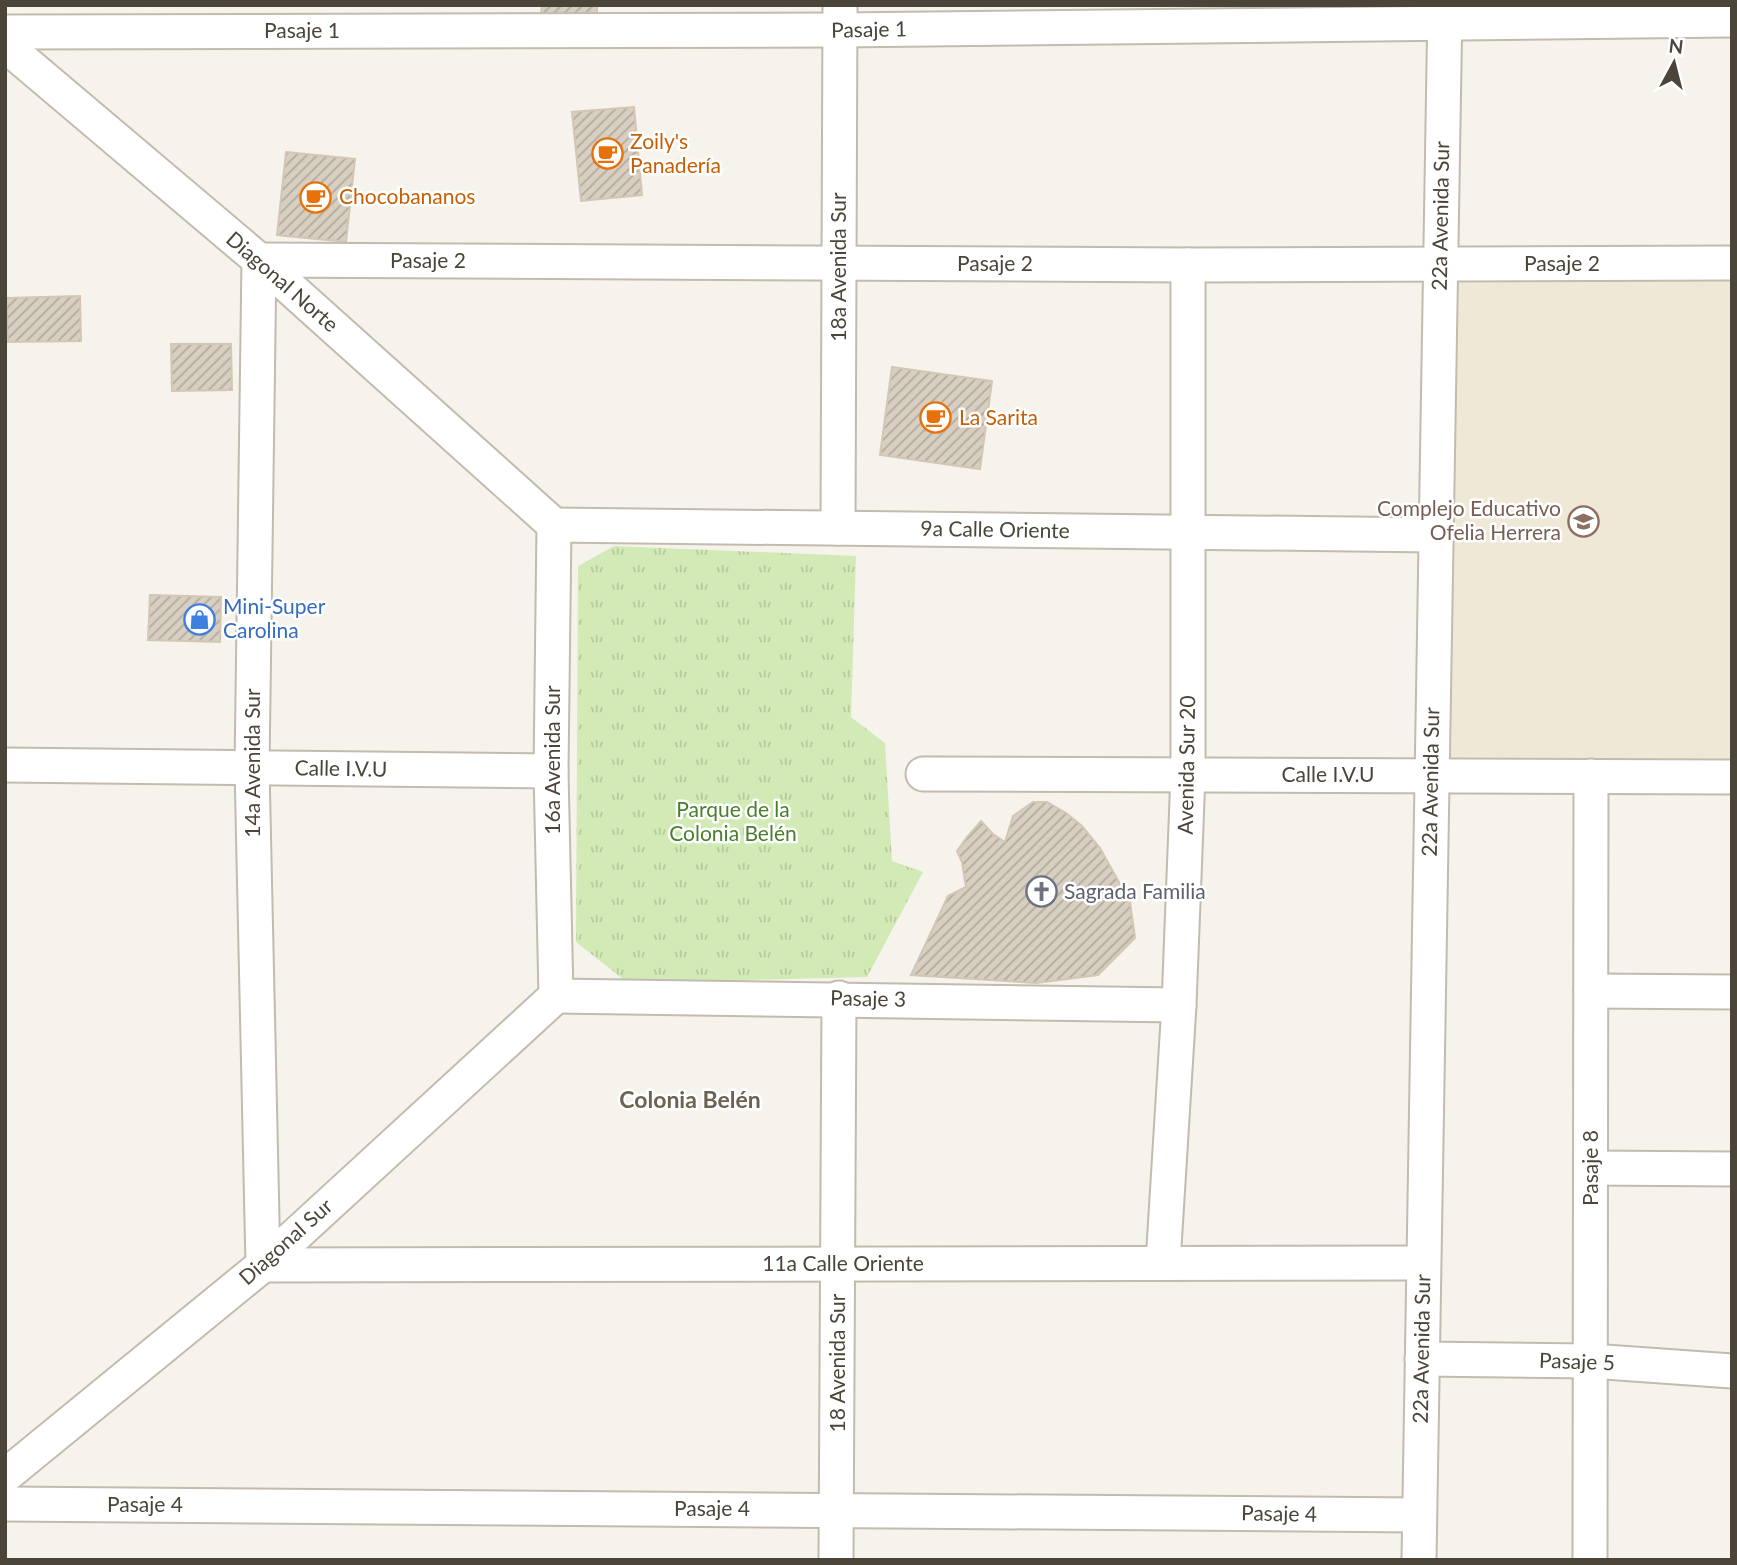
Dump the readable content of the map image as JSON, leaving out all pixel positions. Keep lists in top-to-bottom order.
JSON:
{
  "streets": {
    "street": [
      "Pasaje 1",
      "22a Avenida Sur",
      "Pasaje 2",
      "18a Avenida Sur",
      "Diagonal Norte",
      "9a Calle Oriente",
      "16a Avenida Sur",
      "14a Avenida Sur",
      "Avenida Sur 20",
      "Calle I.V.U",
      "Pasaje 3",
      "Pasaje 8",
      "Diagonal Sur",
      "11a Calle Oriente",
      "Pasaje 5",
      "18 Avenida Sur",
      "Pasaje 4"
    ]
  },
  "crossings": [
    ["Pasaje 1", "22a Avenida Sur"],
    ["Pasaje 1", "18a Avenida Sur"],
    ["22a Avenida Sur", "Pasaje 2"],
    ["22a Avenida Sur", "9a Calle Oriente"],
    ["22a Avenida Sur", "Calle I.V.U"],
    ["22a Avenida Sur", "11a Calle Oriente"],
    ["22a Avenida Sur", "Pasaje 5"],
    ["22a Avenida Sur", "Pasaje 4"],
    ["Pasaje 2", "18a Avenida Sur"],
    ["Pasaje 2", "Diagonal Norte"],
    ["Pasaje 2", "14a Avenida Sur"],
    ["Pasaje 2", "Avenida Sur 20"],
    ["18a Avenida Sur", "9a Calle Oriente"],
    ["Diagonal Norte", "9a Calle Oriente"],
    ["Diagonal Norte", "16a Avenida Sur"],
    ["Diagonal Norte", "14a Avenida Sur"],
    ["9a Calle Oriente", "16a Avenida Sur"],
    ["9a Calle Oriente", "Avenida Sur 20"],
    ["16a Avenida Sur", "Calle I.V.U"],
    ["16a Avenida Sur", "Pasaje 3"],
    ["16a Avenida Sur", "Diagonal Sur"],
    ["14a Avenida Sur", "Calle I.V.U"],
    ["14a Avenida Sur", "Diagonal Sur"],
    ["14a Avenida Sur", "11a Calle Oriente"],
    ["Avenida Sur 20", "Calle I.V.U"],
    ["Avenida Sur 20", "Pasaje 3"],
    ["Avenida Sur 20", "11a Calle Oriente"],
    ["Calle I.V.U", "Pasaje 8"],
    ["Pasaje 3", "Diagonal Sur"],
    ["Pasaje 3", "18 Avenida Sur"],
    ["Pasaje 8", "Pasaje 5"],
    ["Diagonal Sur", "11a Calle Oriente"],
    ["11a Calle Oriente", "18 Avenida Sur"],
    ["18 Avenida Sur", "Pasaje 4"]
  ],
  "districts": ["Colonia Belén"],
  "parks": ["Parque de la Colonia Belén"],
  "places": {
    "cafe": ["Zoily's Panadería", "Chocobananos", "La Sarita"],
    "school or university": ["Complejo Educativo Ofelia Herrera"],
    "shop": ["Mini-Super Carolina"],
    "church": ["Sagrada Familia"]
  },
  "north": "top"
}
